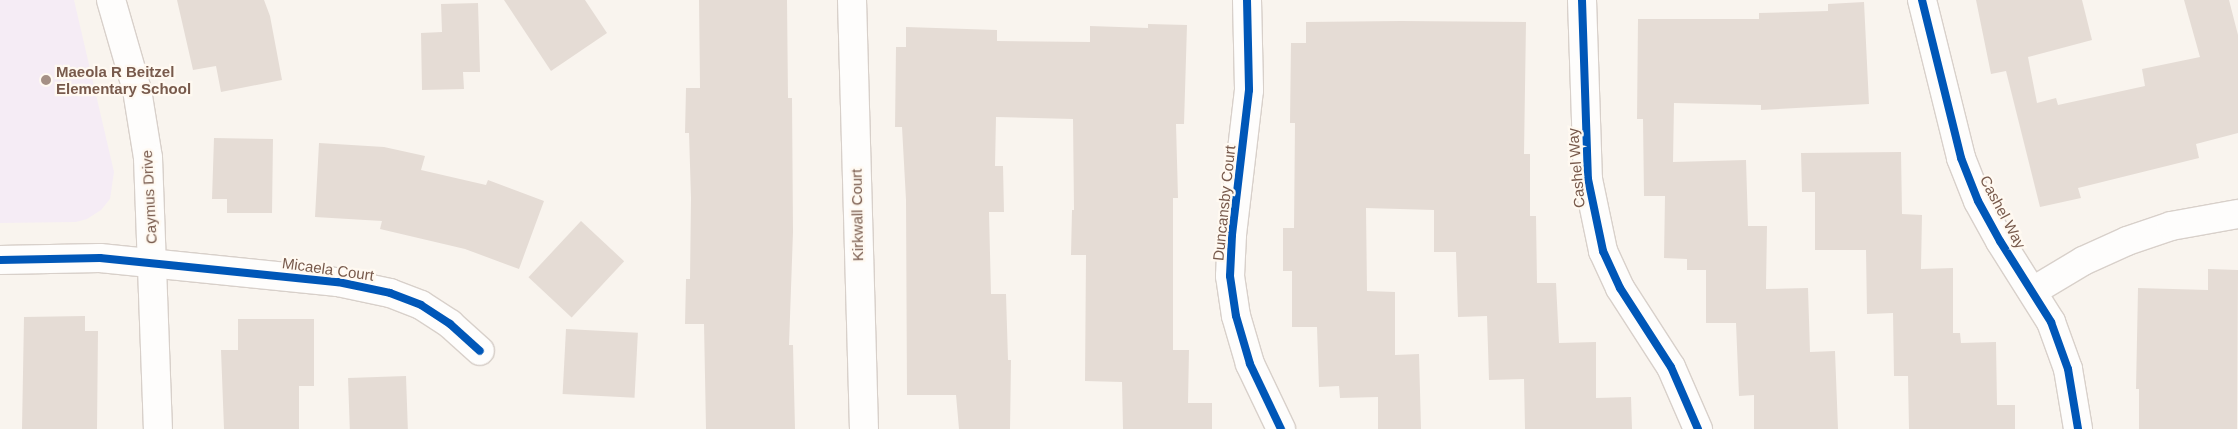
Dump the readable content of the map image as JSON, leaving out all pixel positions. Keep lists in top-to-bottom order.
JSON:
{
  "streets": {
    "street": [
      "Cashel Way",
      "Caymus Drive",
      "Duncansby Court",
      "Kirkwall Court",
      "Micaela Court"
    ]
  },
  "crossings": [
    ["Caymus Drive", "Micaela Court"]
  ],
  "places": ["Maeola R Beitzel Elementary School"]
}
